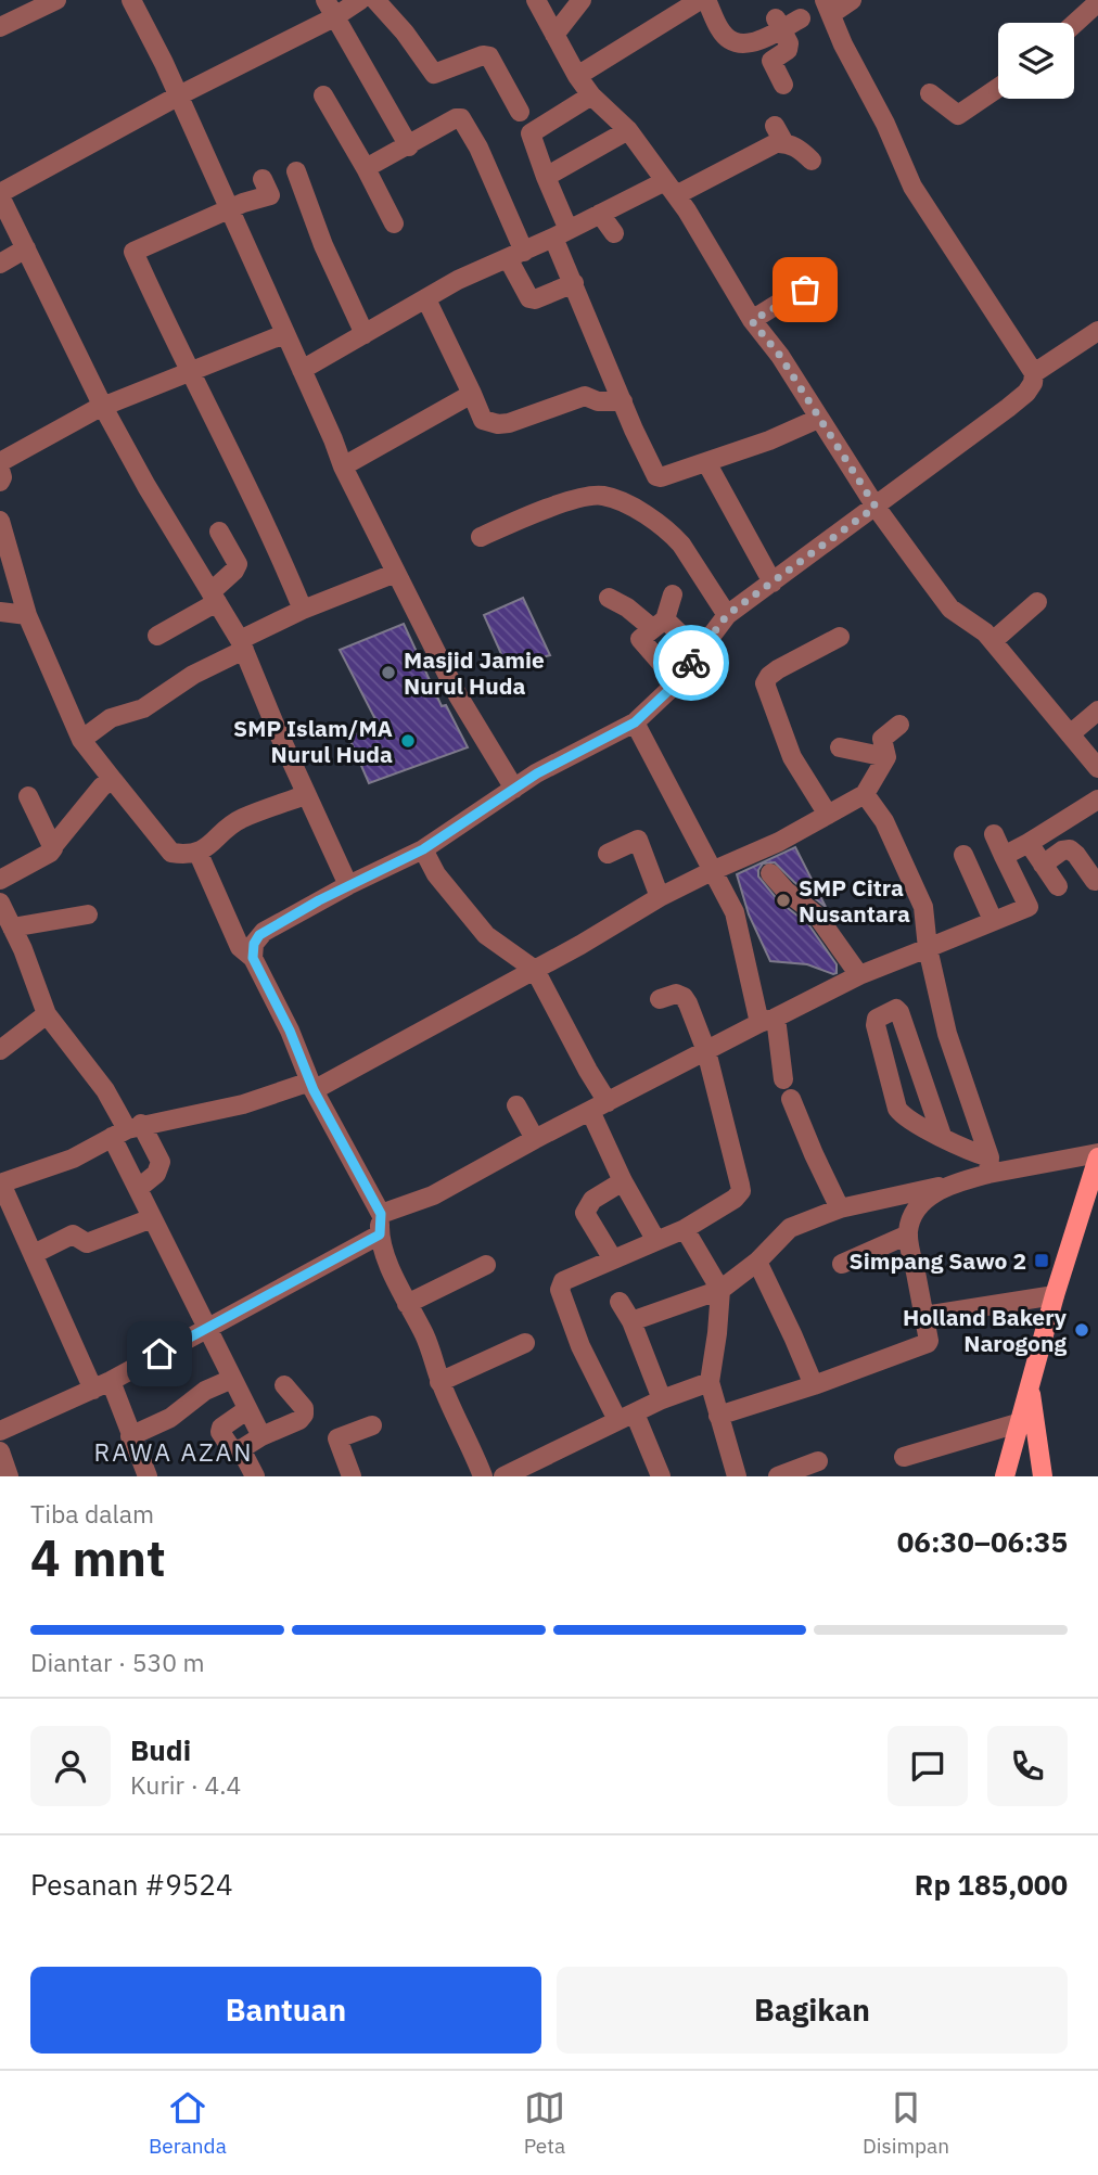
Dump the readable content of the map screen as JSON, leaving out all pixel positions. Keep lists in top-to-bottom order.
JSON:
{
  "districts": ["RAWA AZAN"],
  "places": {
    "other": [
      "Masjid Jamie Nurul Huda",
      "SMP Islam/MA Nurul Huda",
      "SMP Citra Nusantara",
      "Holland Bakery Narogong"
    ],
    "transit": ["Simpang Sawo 2"]
  },
  "page": {
    "heading": ["4 mnt", "Tiba dalam", "06:30–06:35"],
    "panel": [
      "Budi",
      "Kurir · 4.4",
      "Pesanan #9524",
      "Rp 185,000"
    ],
    "bar": "Diantar · 530 m",
    "buttons": ["Bantuan", "Bagikan"],
    "tabs": ["Beranda", "Peta", "Disimpan"]
  }
}
